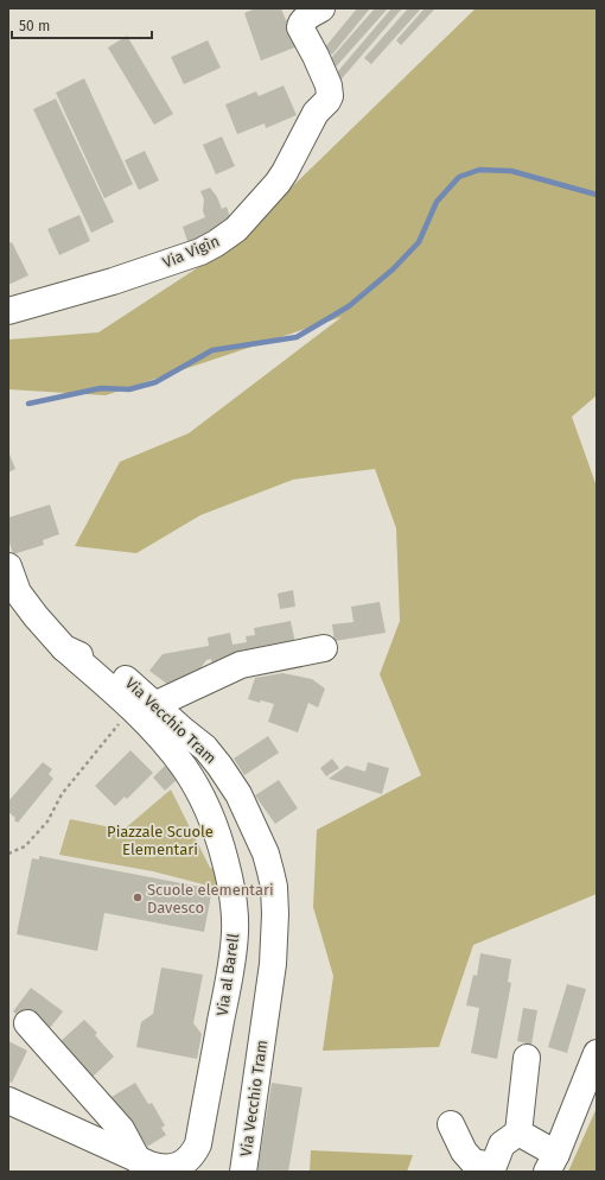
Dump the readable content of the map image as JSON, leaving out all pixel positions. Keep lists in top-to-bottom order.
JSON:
{
  "streets": {
    "street": ["Via Vigìn", "Via Vecchio Tram", "Via al Barell"]
  },
  "crossings": [
    ["Via Vecchio Tram", "Via al Barell"]
  ],
  "parks": ["Piazzale Scuole Elementari"],
  "places": ["Scuole elementari Davesco"],
  "scale_bar": "50 m"
}
